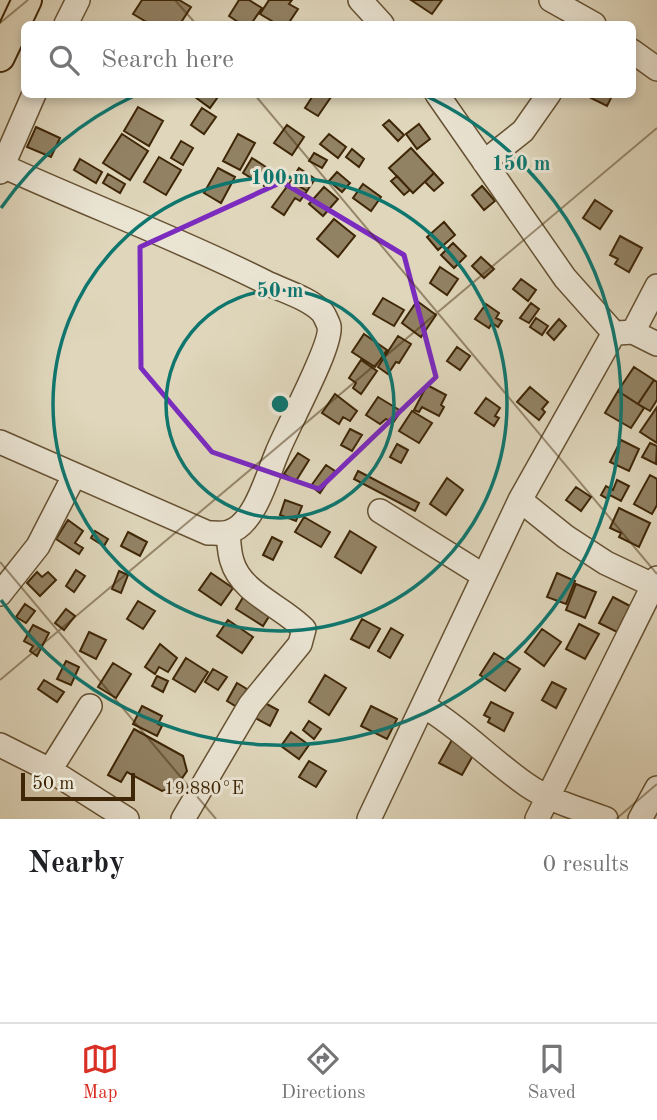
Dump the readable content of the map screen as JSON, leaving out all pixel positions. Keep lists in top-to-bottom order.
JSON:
{
  "scale_bar": "50 m",
  "page": {
    "search": "Search here",
    "scale": "50 m",
    "heading": ["Nearby", "0 results"],
    "nav": ["Map", "Directions", "Saved"]
  },
  "coordinates": ["19.880°E"],
  "rings": ["150 m", "100 m", "50 m"]
}
